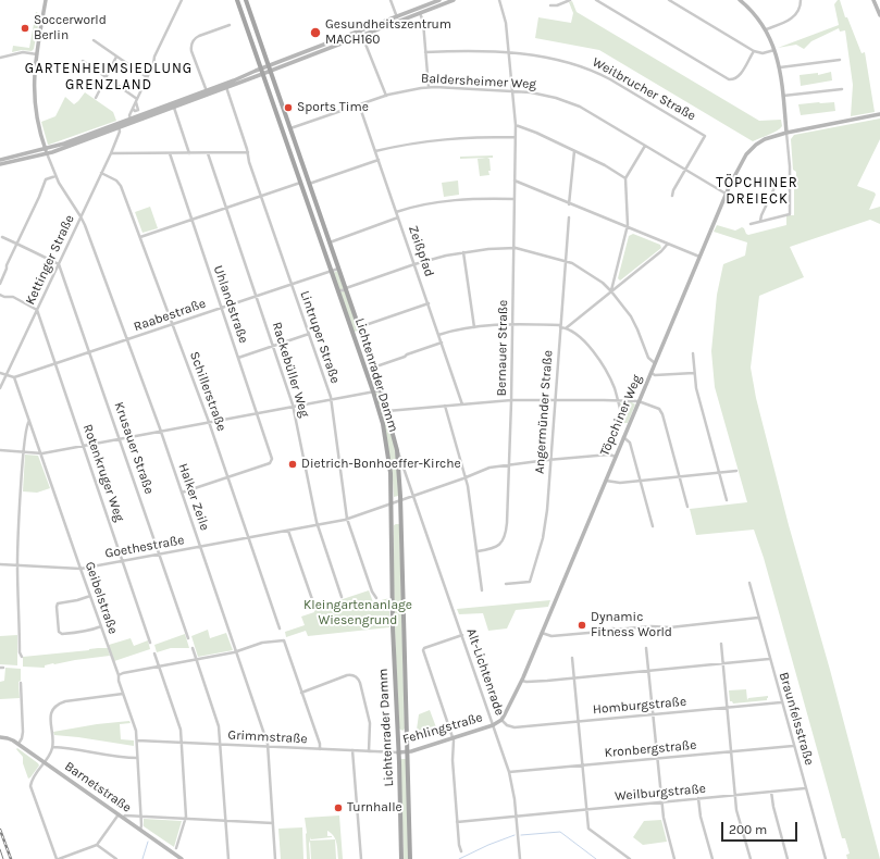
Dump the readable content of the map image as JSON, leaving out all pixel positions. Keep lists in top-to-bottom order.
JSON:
{
  "streets": {
    "main road": ["Lichtenrader Damm"],
    "street": [
      "Baldersheimer Weg",
      "Weitbrucher Straße",
      "Zeißpfad",
      "Kettinger Straße",
      "Uhlandstraße",
      "Raabestraße",
      "Lintruper Straße",
      "Bernauer Straße",
      "Rackebüller Weg",
      "Schillerstraße",
      "Angermünder Straße",
      "Töpchiner Weg",
      "Krusauer Straße",
      "Rotenkruger Weg",
      "Halker Zeile",
      "Goethestraße",
      "Geibelstraße",
      "Alt-Lichtenrade",
      "Homburgstraße",
      "Braunfelsstraße",
      "Fehlingstraße",
      "Grimmstraße",
      "Kronbergstraße",
      "Barnetstraße",
      "Weilburgstraße"
    ]
  },
  "crossings": [
    ["Baldersheimer Weg", "Weitbrucher Straße"],
    ["Baldersheimer Weg", "Zeißpfad"],
    ["Baldersheimer Weg", "Bernauer Straße"],
    ["Baldersheimer Weg", "Lichtenrader Damm"],
    ["Baldersheimer Weg", "Töpchiner Weg"],
    ["Weitbrucher Straße", "Bernauer Straße"],
    ["Kettinger Straße", "Schillerstraße"],
    ["Kettinger Straße", "Krusauer Straße"],
    ["Kettinger Straße", "Rotenkruger Weg"],
    ["Kettinger Straße", "Halker Zeile"],
    ["Uhlandstraße", "Raabestraße"],
    ["Uhlandstraße", "Schillerstraße"],
    ["Raabestraße", "Lintruper Straße"],
    ["Raabestraße", "Rackebüller Weg"],
    ["Raabestraße", "Lichtenrader Damm"],
    ["Raabestraße", "Schillerstraße"],
    ["Raabestraße", "Krusauer Straße"],
    ["Raabestraße", "Rotenkruger Weg"],
    ["Raabestraße", "Halker Zeile"],
    ["Raabestraße", "Geibelstraße"],
    ["Lintruper Straße", "Goethestraße"],
    ["Bernauer Straße", "Goethestraße"],
    ["Rackebüller Weg", "Goethestraße"],
    ["Lichtenrader Damm", "Goethestraße"],
    ["Lichtenrader Damm", "Alt-Lichtenrade"],
    ["Lichtenrader Damm", "Fehlingstraße"],
    ["Lichtenrader Damm", "Grimmstraße"],
    ["Schillerstraße", "Goethestraße"],
    ["Angermünder Straße", "Goethestraße"],
    ["Töpchiner Weg", "Goethestraße"],
    ["Töpchiner Weg", "Homburgstraße"],
    ["Krusauer Straße", "Goethestraße"],
    ["Rotenkruger Weg", "Goethestraße"],
    ["Halker Zeile", "Goethestraße"],
    ["Halker Zeile", "Grimmstraße"],
    ["Goethestraße", "Geibelstraße"],
    ["Goethestraße", "Alt-Lichtenrade"],
    ["Geibelstraße", "Grimmstraße"],
    ["Geibelstraße", "Barnetstraße"],
    ["Alt-Lichtenrade", "Fehlingstraße"],
    ["Alt-Lichtenrade", "Kronbergstraße"],
    ["Alt-Lichtenrade", "Weilburgstraße"],
    ["Homburgstraße", "Braunfelsstraße"],
    ["Braunfelsstraße", "Kronbergstraße"],
    ["Braunfelsstraße", "Weilburgstraße"],
    ["Fehlingstraße", "Grimmstraße"]
  ],
  "districts": ["GARTENHEIMSIEDLUNG GRENZLAND", "TÖPCHINER DREIECK"],
  "parks": ["Kleingartenanlage Wiesengrund"],
  "places": [
    "Soccerworld Berlin",
    "Gesundheitszentrum MACH160",
    "Sports Time",
    "Dietrich-Bonhoeffer-Kirche",
    "Dynamic Fitness World",
    "Turnhalle"
  ],
  "scale_bar": "200 m"
}
